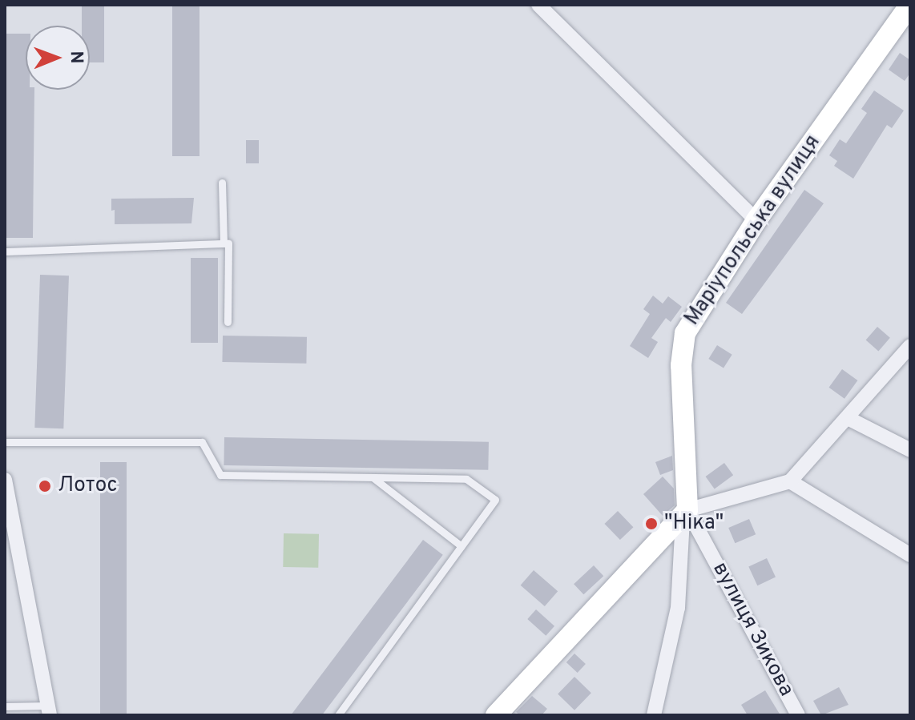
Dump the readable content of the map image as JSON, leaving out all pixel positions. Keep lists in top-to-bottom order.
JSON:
{
  "streets": {
    "street": ["Маріупольська вулиця", "вулиця Зикова"]
  },
  "crossings": [
    ["Маріупольська вулиця", "вулиця Зикова"]
  ],
  "places": ["Лотос", "\"Ніка\""],
  "north": "right"
}
